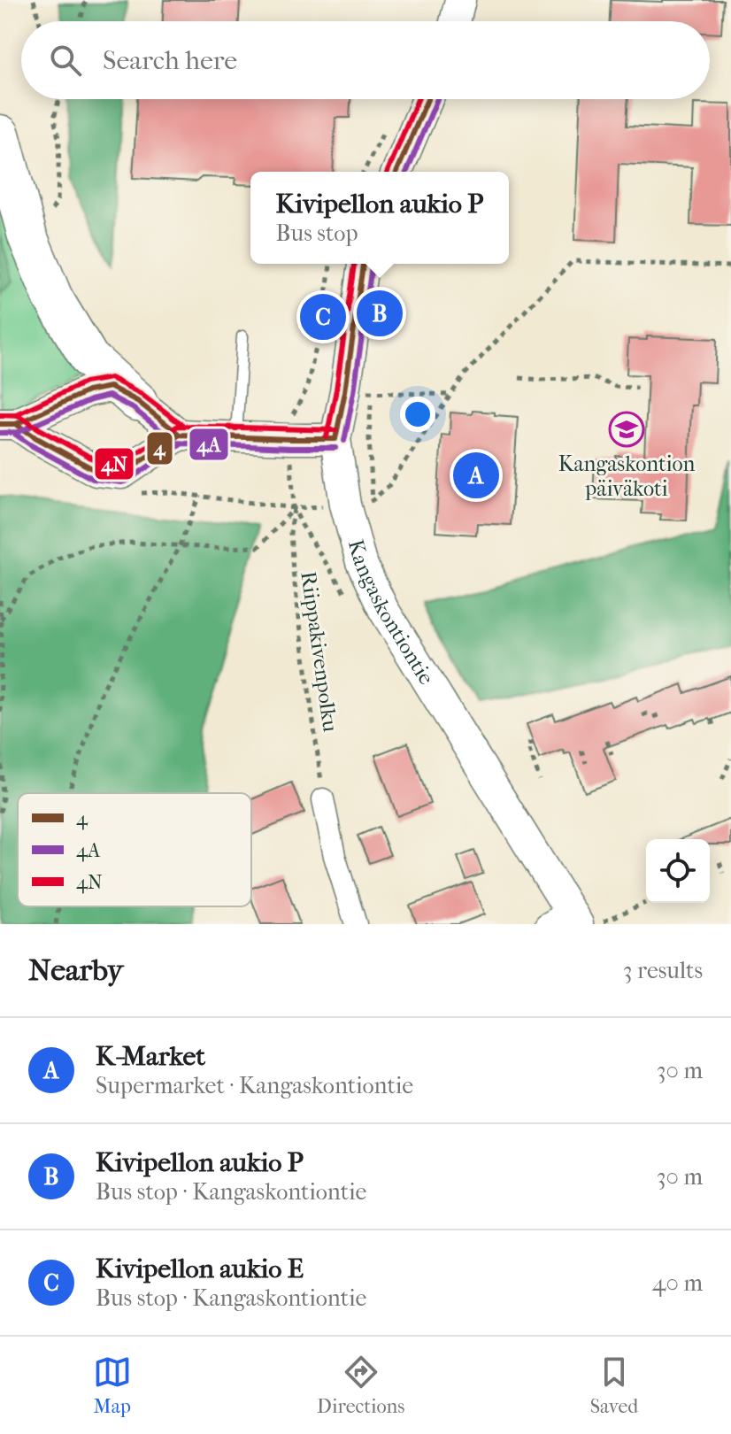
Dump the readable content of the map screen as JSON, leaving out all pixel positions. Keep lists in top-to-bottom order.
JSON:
{
  "streets": {
    "street": ["Kangaskontiontie"],
    "path": ["Riippakivenpolku"]
  },
  "places": {
    "school or university": ["Kangaskontion päiväkoti"]
  },
  "lines": ["transit line 4", "transit line 4A", "transit line 4N"],
  "legend": ["4", "4A", "4N"],
  "page": {
    "search": "Search here",
    "popup": ["Kivipellon aukio P", "Bus stop"],
    "pins": ["B", "C", "A"],
    "heading": ["Nearby", "3 results"],
    "list": [
      {
        "mark": "A",
        "name": "K-Market",
        "note": "Supermarket · Kangaskontiontie",
        "value": "30 m"
      },
      {
        "mark": "B",
        "name": "Kivipellon aukio P",
        "note": "Bus stop · Kangaskontiontie",
        "value": "30 m"
      },
      {
        "mark": "C",
        "name": "Kivipellon aukio E",
        "note": "Bus stop · Kangaskontiontie",
        "value": "40 m"
      }
    ],
    "nav": ["Map", "Directions", "Saved"]
  }
}
